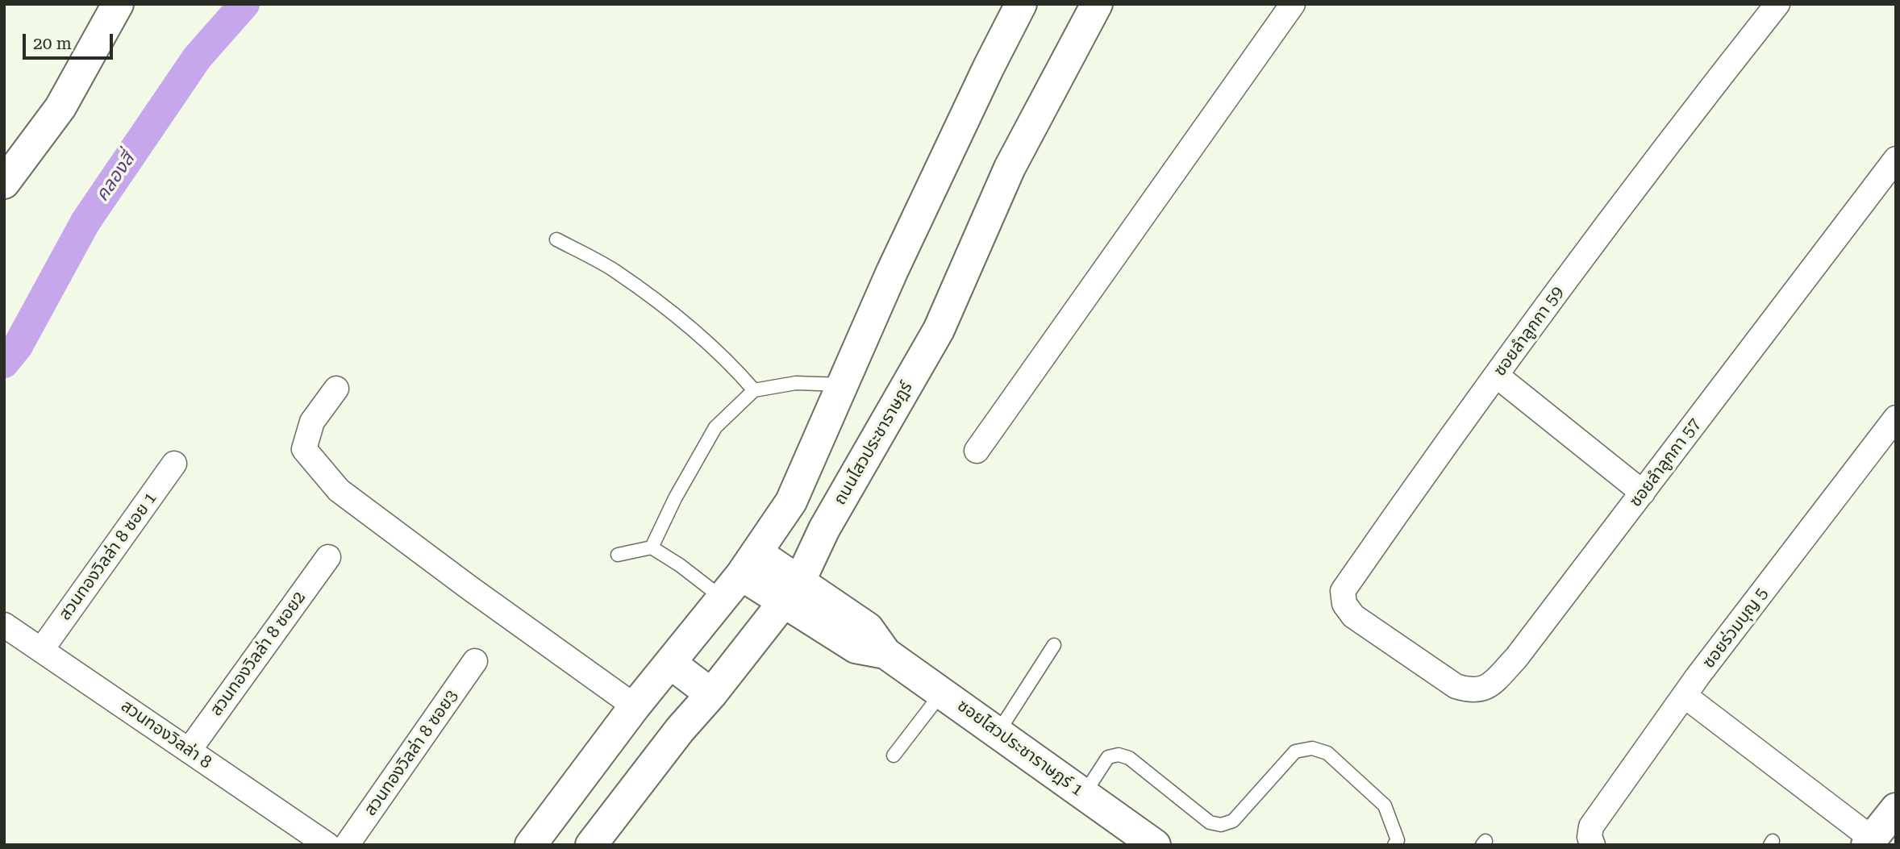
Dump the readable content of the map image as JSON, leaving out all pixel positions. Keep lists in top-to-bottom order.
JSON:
{
  "streets": {
    "main road": ["ถนนไสวประชาราษฎร์", "ซอยไสวประชาราษฎร์ 1"],
    "street": [
      "ซอยลำลูกกา 59",
      "ซอยลำลูกกา 57",
      "สวนทองวิลล่า 8 ซอย 1",
      "ซอยร่วมบุญ 5",
      "สวนทองวิลล่า 8 ซอย2",
      "สวนทองวิลล่า 8",
      "สวนทองวิลล่า 8 ซอย3"
    ]
  },
  "crossings": [
    ["ซอยลำลูกกา 59", "ซอยลำลูกกา 57"],
    ["ถนนไสวประชาราษฎร์", "ซอยไสวประชาราษฎร์ 1"],
    ["สวนทองวิลล่า 8 ซอย 1", "สวนทองวิลล่า 8"],
    ["สวนทองวิลล่า 8 ซอย2", "สวนทองวิลล่า 8"]
  ],
  "water": ["คลองสี่"],
  "scale_bar": "20 m"
}
